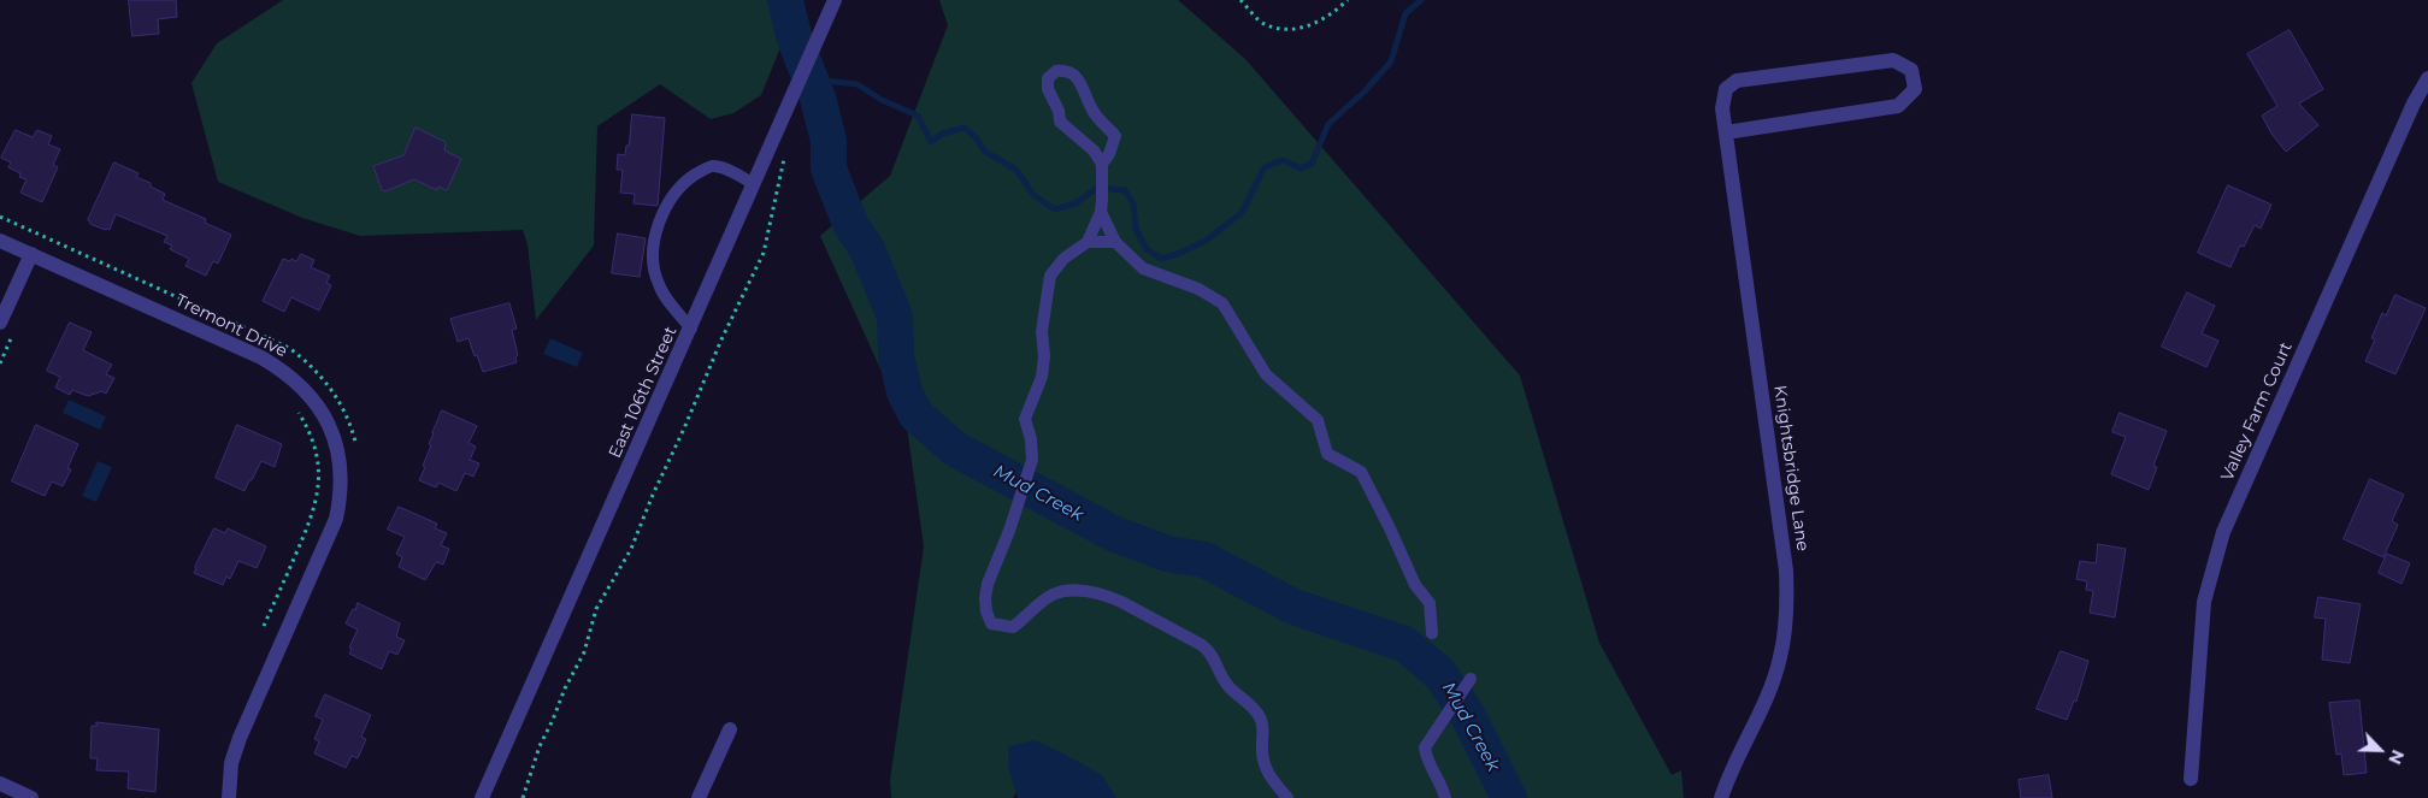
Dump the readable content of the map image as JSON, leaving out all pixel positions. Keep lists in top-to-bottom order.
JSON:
{
  "streets": {
    "street": [
      "Tremont Drive",
      "East 106th Street",
      "Valley Farm Court",
      "Knightsbridge Lane"
    ]
  },
  "water": ["Mud Creek"],
  "north": "bottom right"
}
